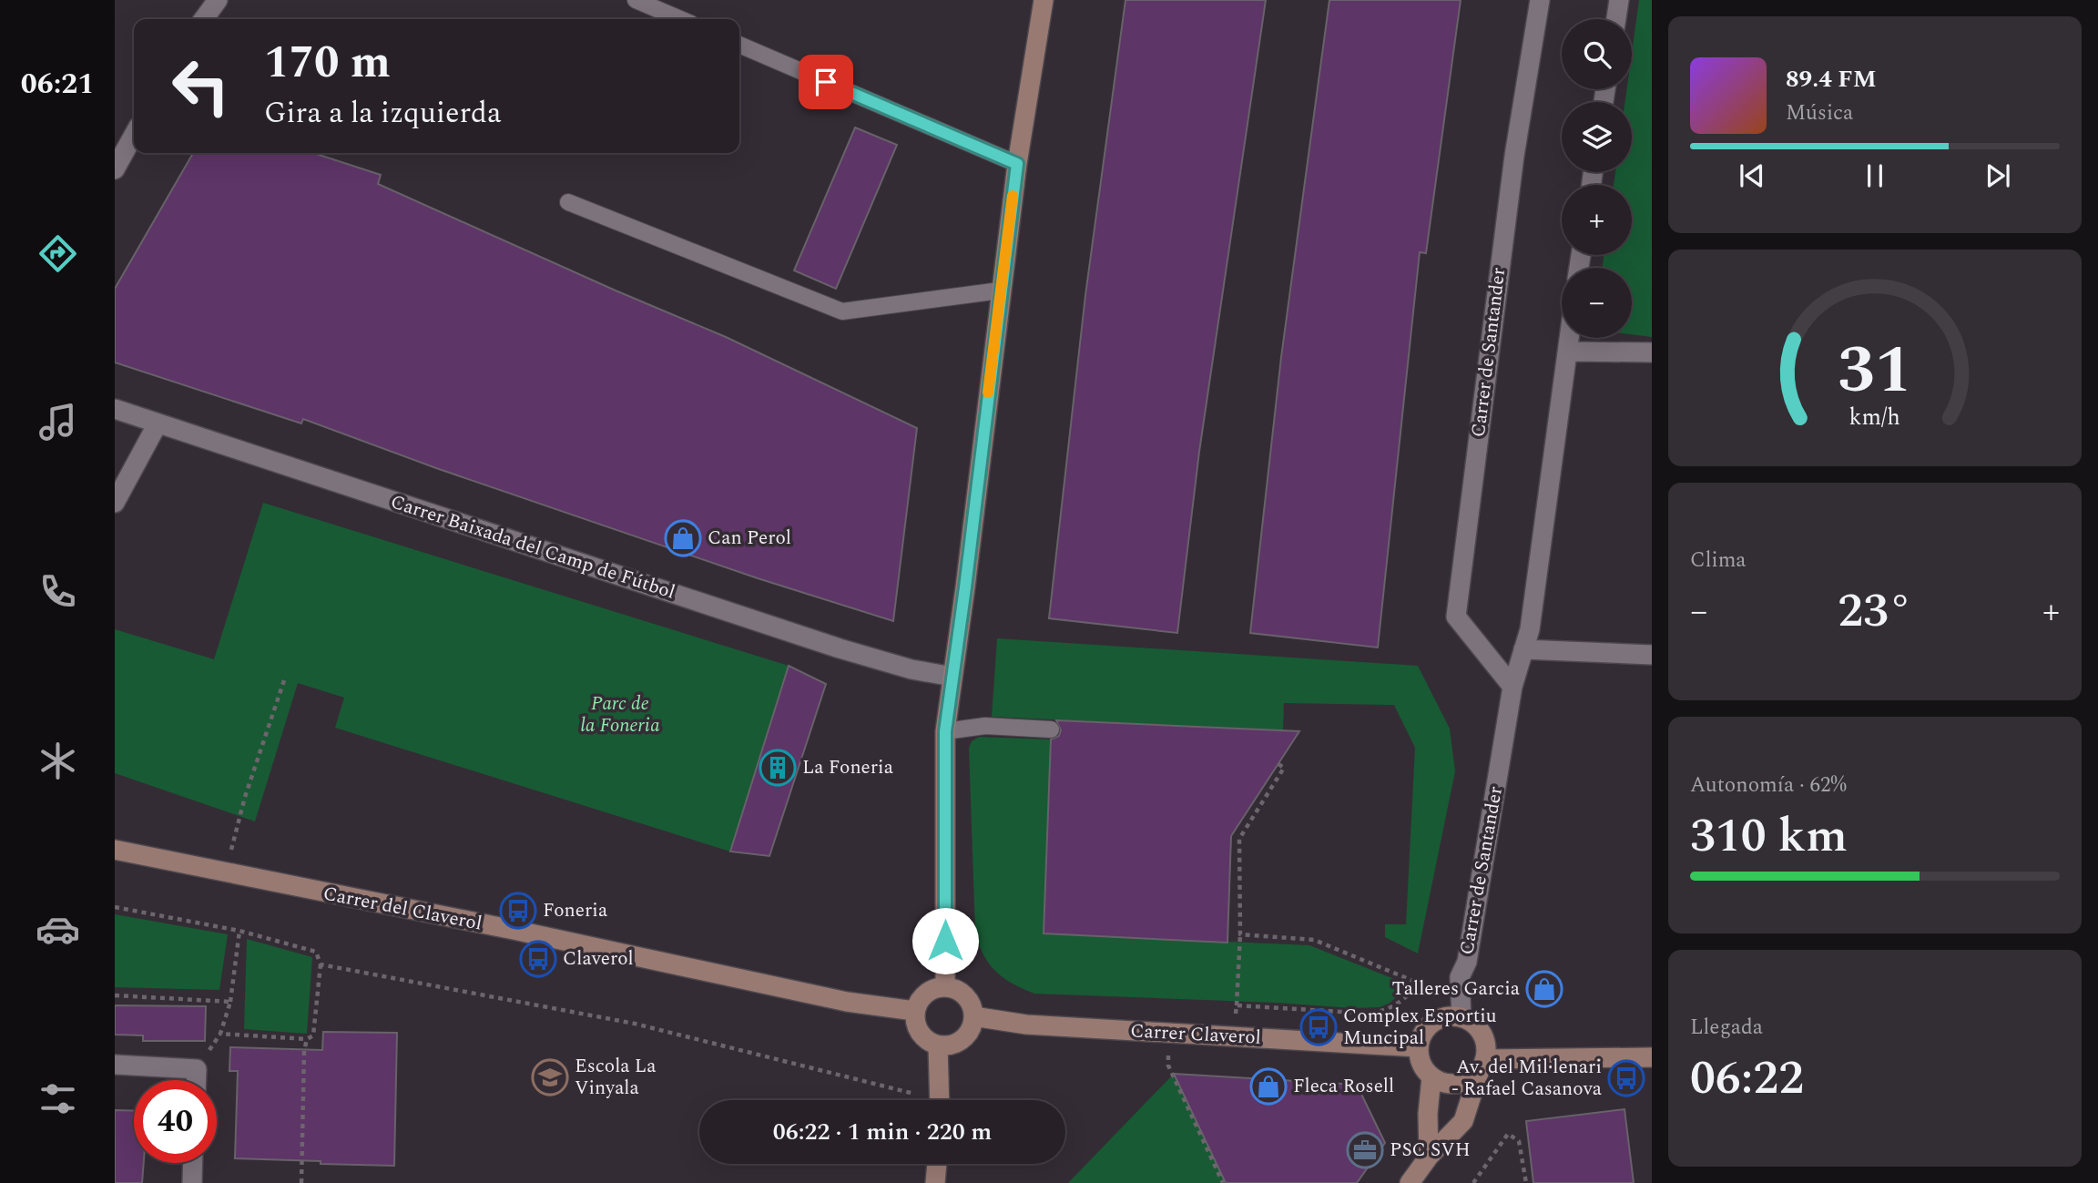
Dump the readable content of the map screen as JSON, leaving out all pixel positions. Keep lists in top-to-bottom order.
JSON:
{
  "streets": {
    "street": [
      "Carrer de Santander",
      "Carrer Baixada del Camp de Fútbol",
      "Carrer del Claverol",
      "Carrer Claverol"
    ]
  },
  "crossings": [
    ["Carrer de Santander", "Carrer Claverol"],
    ["Carrer del Claverol", "Carrer Claverol"]
  ],
  "parks": ["Parc de la Foneria"],
  "places": {
    "shop": ["Can Perol", "Talleres Garcia", "Fleca Rosell"],
    "building": ["La Foneria"],
    "bus stop": [
      "Foneria",
      "Claverol",
      "Complex Esportiu Muncipal",
      "Av. del Mil·lenari - Rafael Casanova"
    ],
    "school or university": ["Escola La Vinyala"],
    "office": ["PSC SVH"]
  },
  "page": {
    "tabs": "06:21",
    "map_buttons": ["+", "−"],
    "turn": ["170 m", "Gira a la izquierda"],
    "song": ["89.4 FM", "Música"],
    "tile": [
      "Clima",
      ["Autonomía · 62%", "310 km"],
      ["Llegada", "06:22"]
    ],
    "heat": ["−", "23°", "+"],
    "limit": "40",
    "trip": "06:22 · 1 min · 220 m",
    "gauge": ["31", "km/h"]
  }
}
